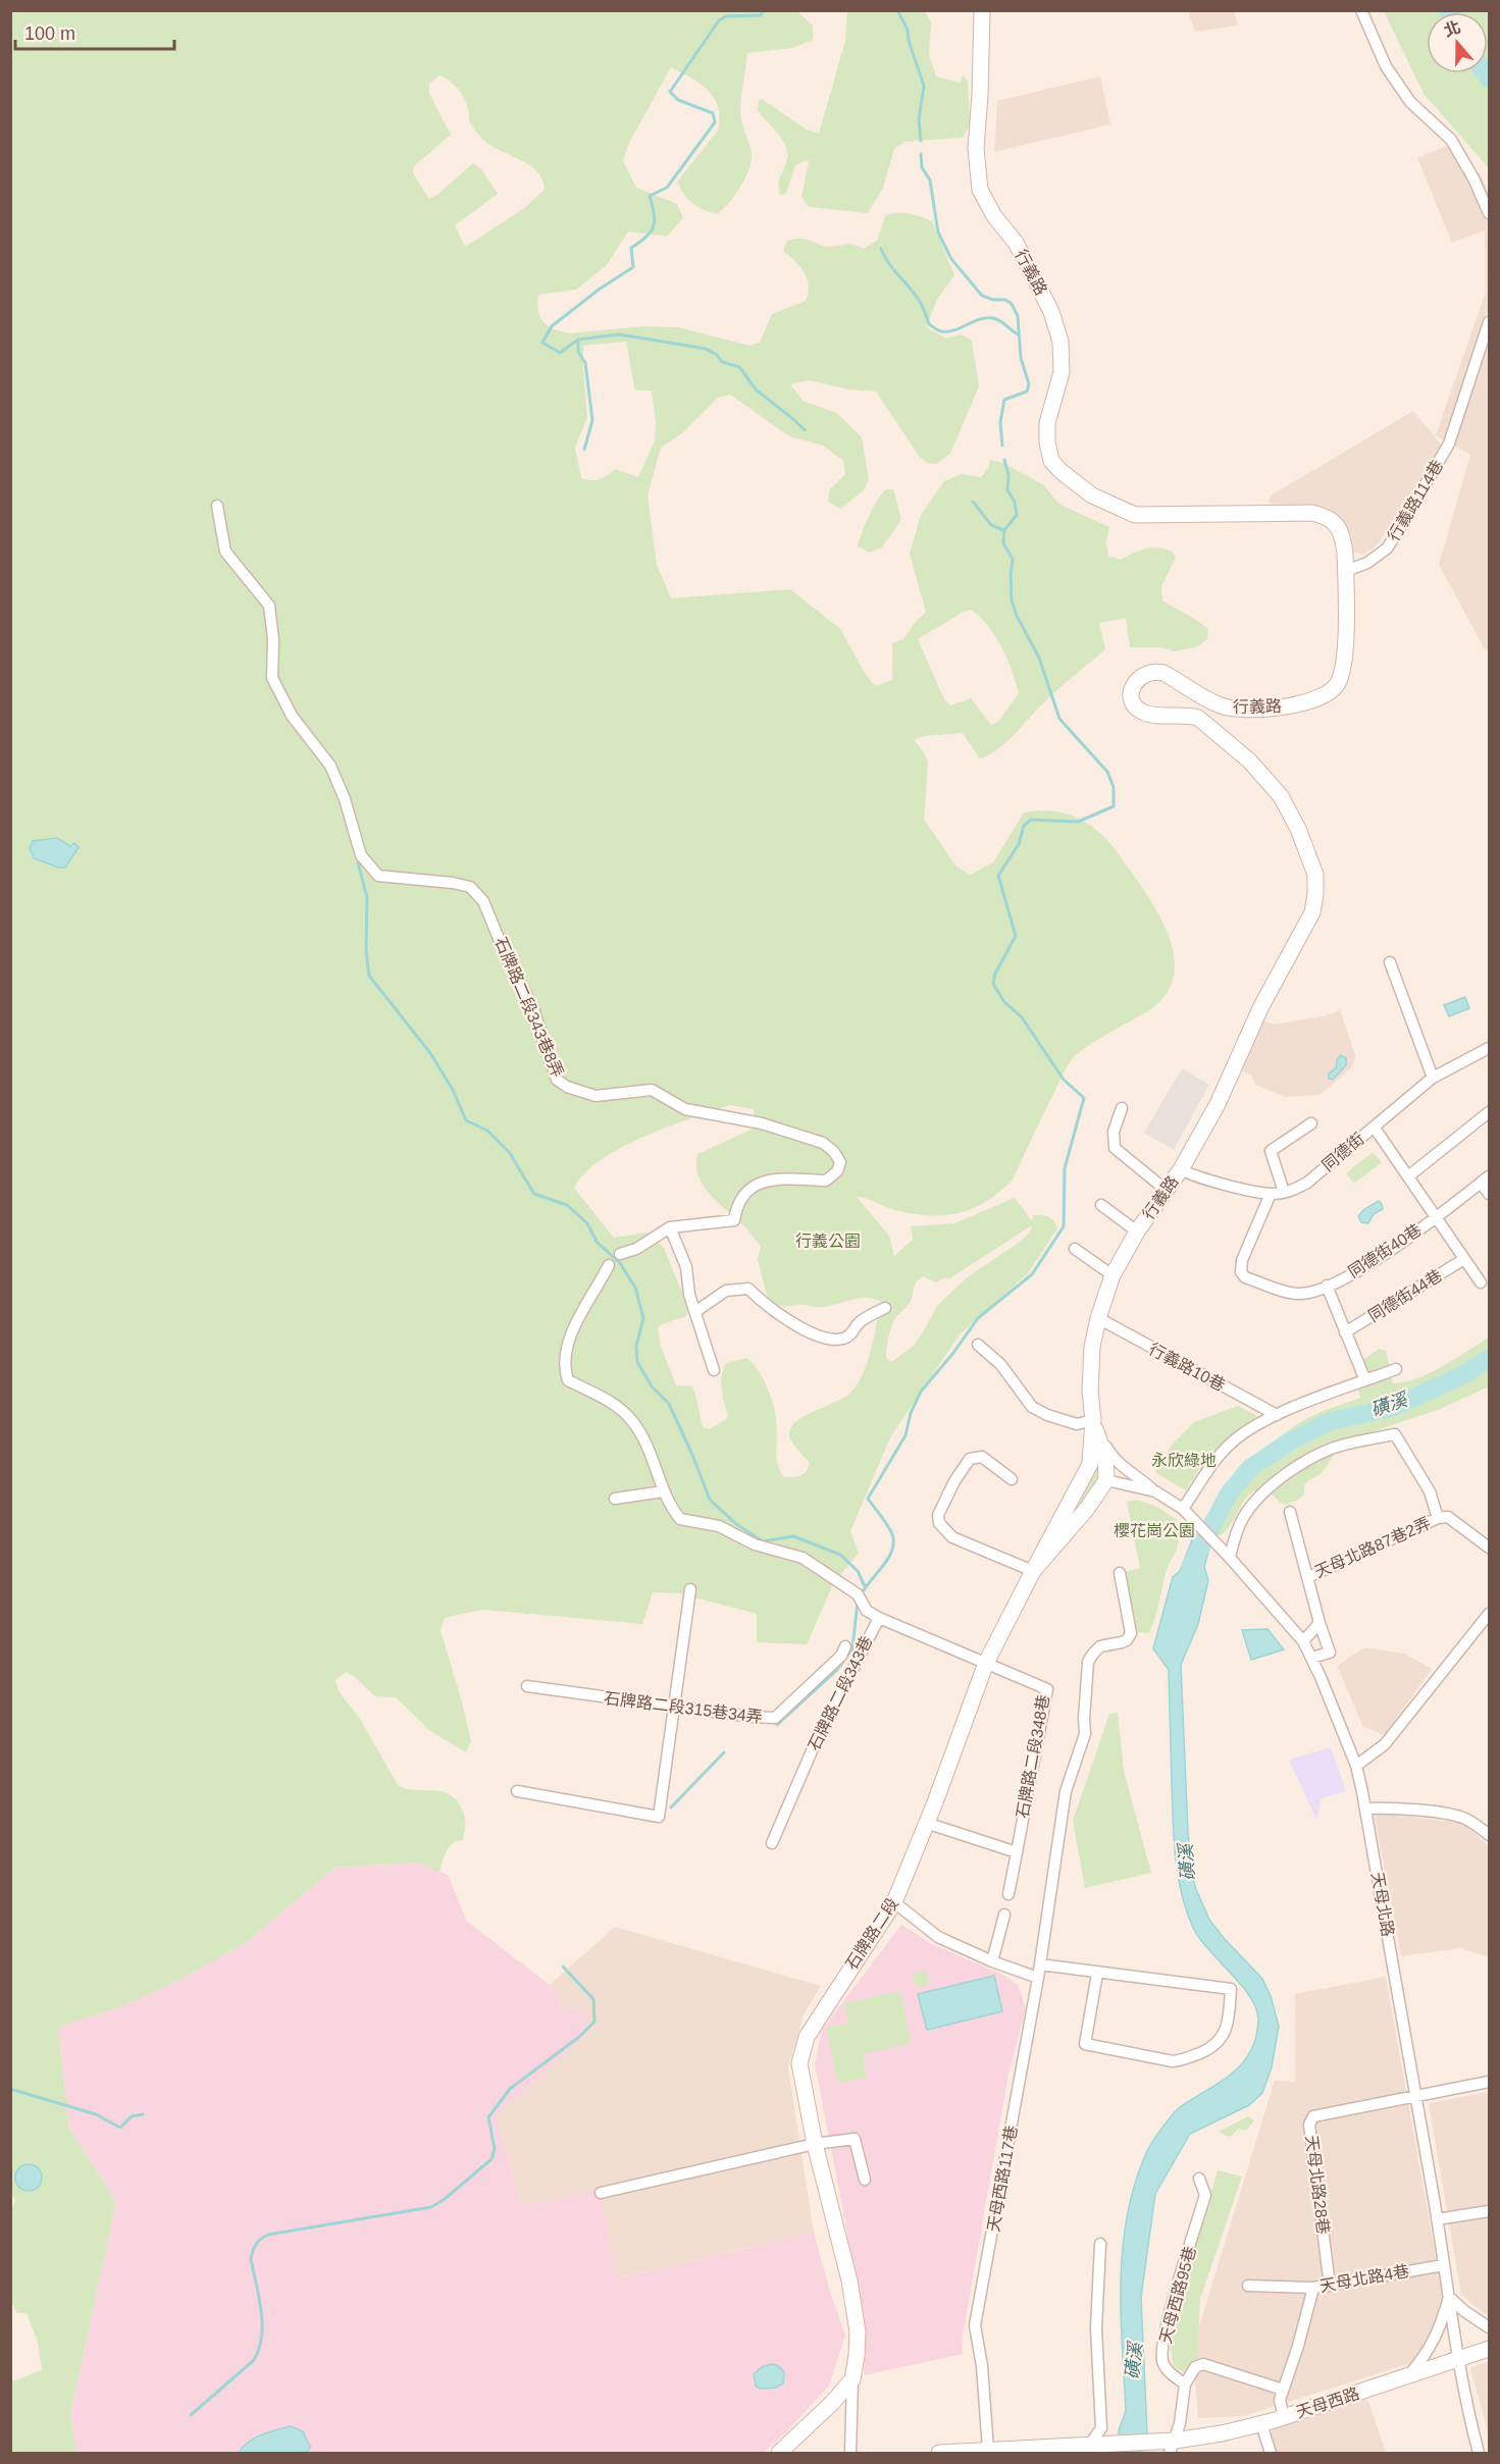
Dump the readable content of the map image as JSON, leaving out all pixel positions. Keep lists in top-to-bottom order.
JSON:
{
  "streets": {
    "street": [
      "行義路",
      "行義路114巷",
      "石牌路二段343巷8弄",
      "同德街",
      "同德街40巷",
      "同德街44巷",
      "行義路10巷",
      "天母北路87巷2弄",
      "石牌路二段343巷",
      "石牌路二段315巷34弄",
      "石牌路二段348巷",
      "天母北路",
      "石牌路二段",
      "天母西路117巷",
      "天母北路28巷",
      "天母北路4巷",
      "天母西路95巷",
      "天母西路"
    ]
  },
  "crossings": [
    ["行義路", "行義路114巷"],
    ["行義路", "同德街"],
    ["行義路", "行義路10巷"],
    ["同德街", "同德街40巷"],
    ["天母北路87巷2弄", "天母北路"],
    ["石牌路二段343巷", "石牌路二段348巷"],
    ["石牌路二段343巷", "石牌路二段"],
    ["石牌路二段348巷", "石牌路二段"],
    ["天母北路", "天母北路28巷"],
    ["天母北路", "天母北路4巷"],
    ["天母北路", "天母西路"],
    ["天母北路28巷", "天母北路4巷"]
  ],
  "water": ["磺溪"],
  "parks": ["行義公園", "永欣綠地", "櫻花崗公園"],
  "scale_bar": "100 m",
  "north": "top"
}
